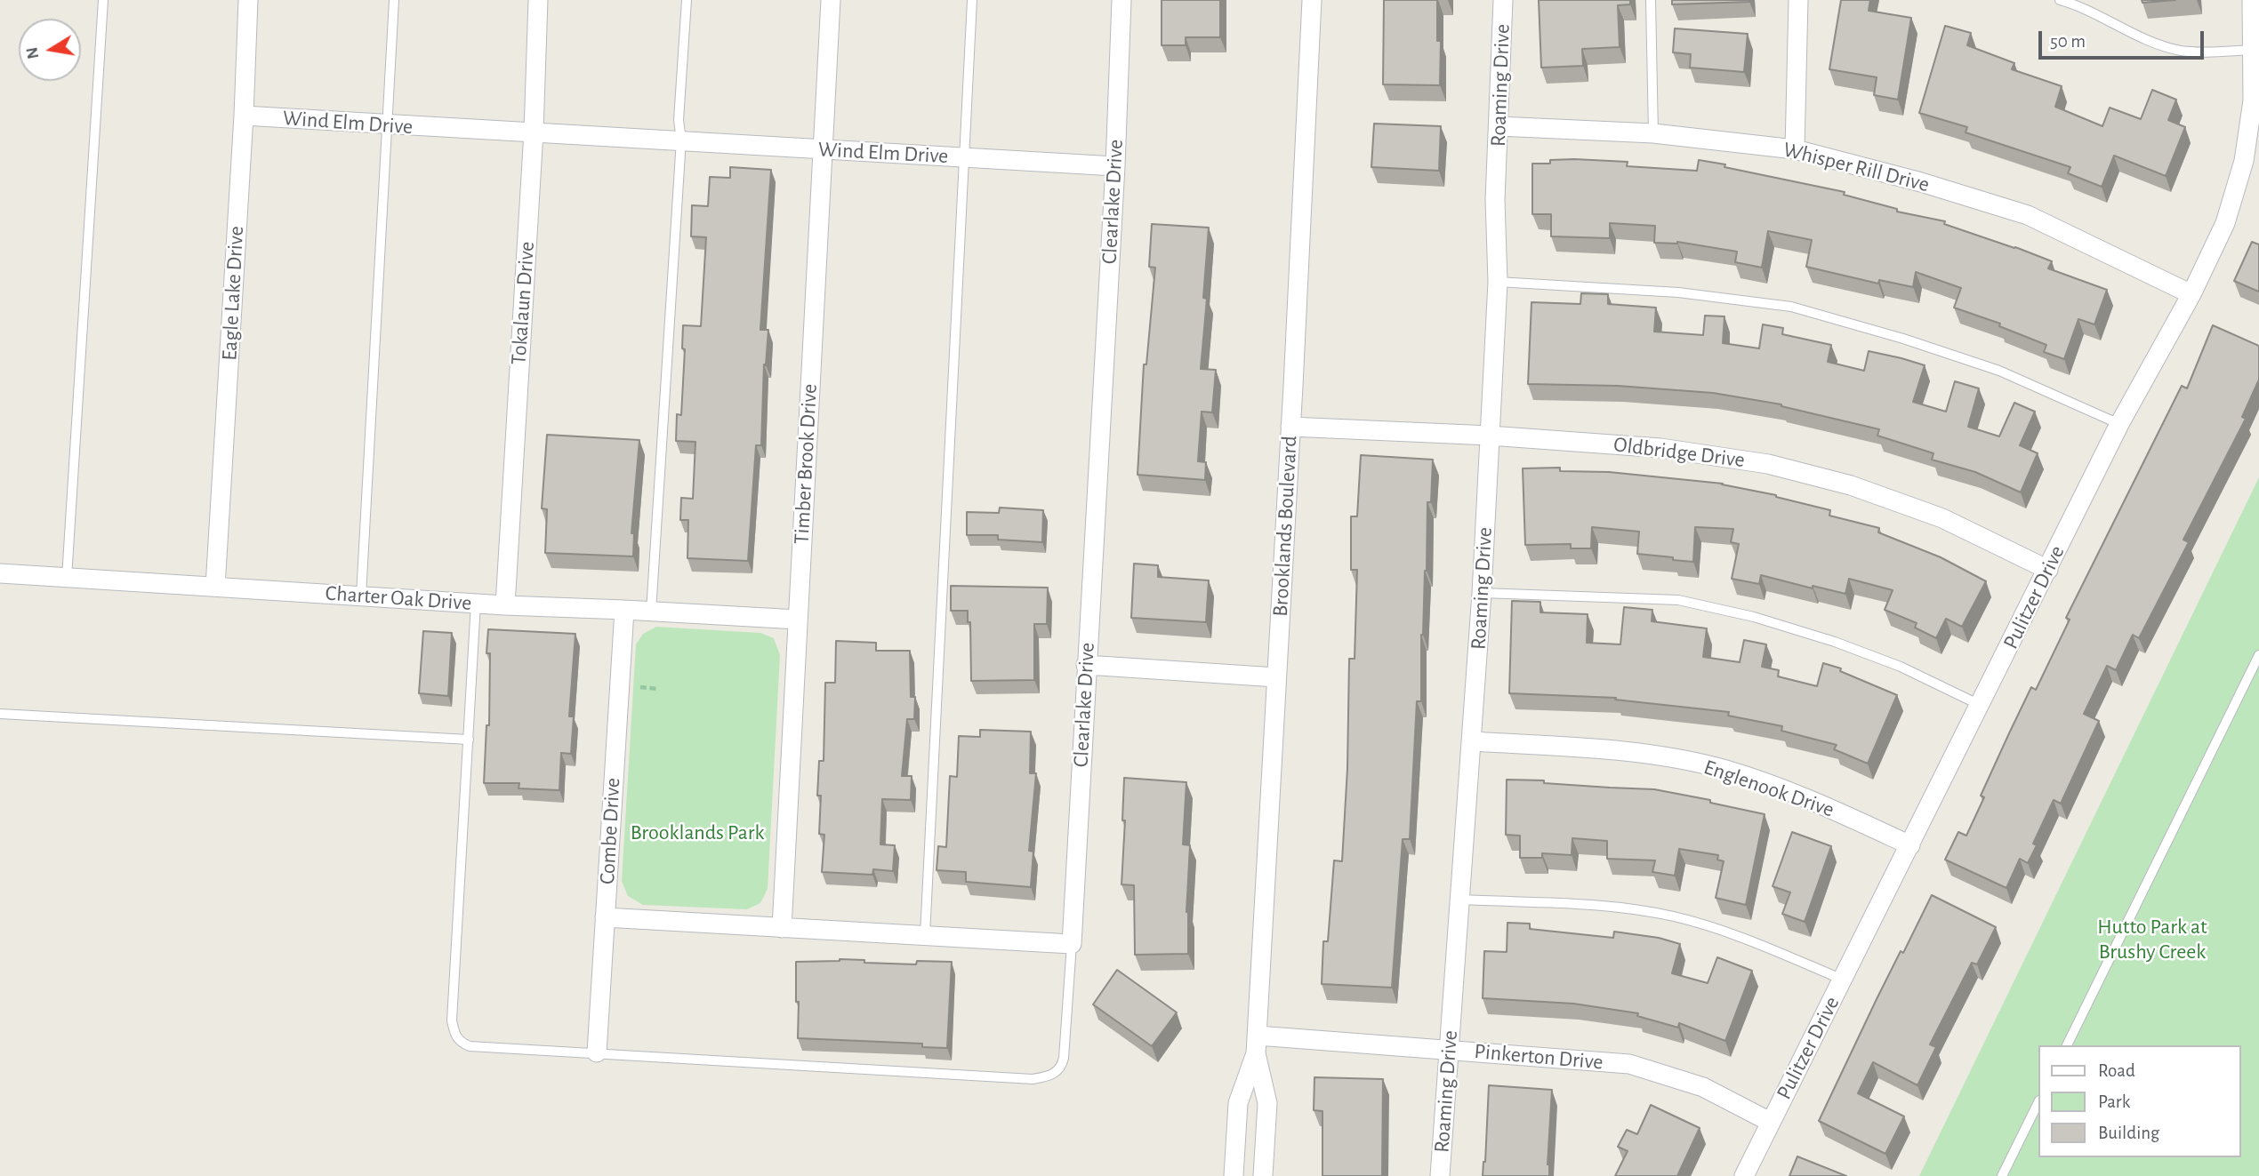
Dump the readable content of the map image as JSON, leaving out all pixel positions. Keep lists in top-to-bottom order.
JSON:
{
  "streets": {
    "street": [
      "Roaming Drive",
      "Wind Elm Drive",
      "Whisper Rill Drive",
      "Clearlake Drive",
      "Eagle Lake Drive",
      "Tokalaun Drive",
      "Oldbridge Drive",
      "Timber Brook Drive",
      "Brooklands Boulevard",
      "Pulitzer Drive",
      "Charter Oak Drive",
      "Englenook Drive",
      "Combe Drive",
      "Pinkerton Drive"
    ]
  },
  "crossings": [
    ["Roaming Drive", "Whisper Rill Drive"],
    ["Roaming Drive", "Oldbridge Drive"],
    ["Roaming Drive", "Englenook Drive"],
    ["Roaming Drive", "Pinkerton Drive"],
    ["Wind Elm Drive", "Clearlake Drive"],
    ["Wind Elm Drive", "Eagle Lake Drive"],
    ["Wind Elm Drive", "Tokalaun Drive"],
    ["Wind Elm Drive", "Timber Brook Drive"],
    ["Whisper Rill Drive", "Pulitzer Drive"],
    ["Eagle Lake Drive", "Charter Oak Drive"],
    ["Tokalaun Drive", "Charter Oak Drive"],
    ["Oldbridge Drive", "Brooklands Boulevard"],
    ["Oldbridge Drive", "Pulitzer Drive"],
    ["Timber Brook Drive", "Charter Oak Drive"],
    ["Brooklands Boulevard", "Pinkerton Drive"],
    ["Pulitzer Drive", "Englenook Drive"],
    ["Pulitzer Drive", "Pinkerton Drive"],
    ["Charter Oak Drive", "Combe Drive"]
  ],
  "parks": ["Brooklands Park", "Hutto Park at Brushy Creek"],
  "legend": ["Road", "Park", "Building"],
  "scale_bar": "50 m",
  "north": "left"
}
